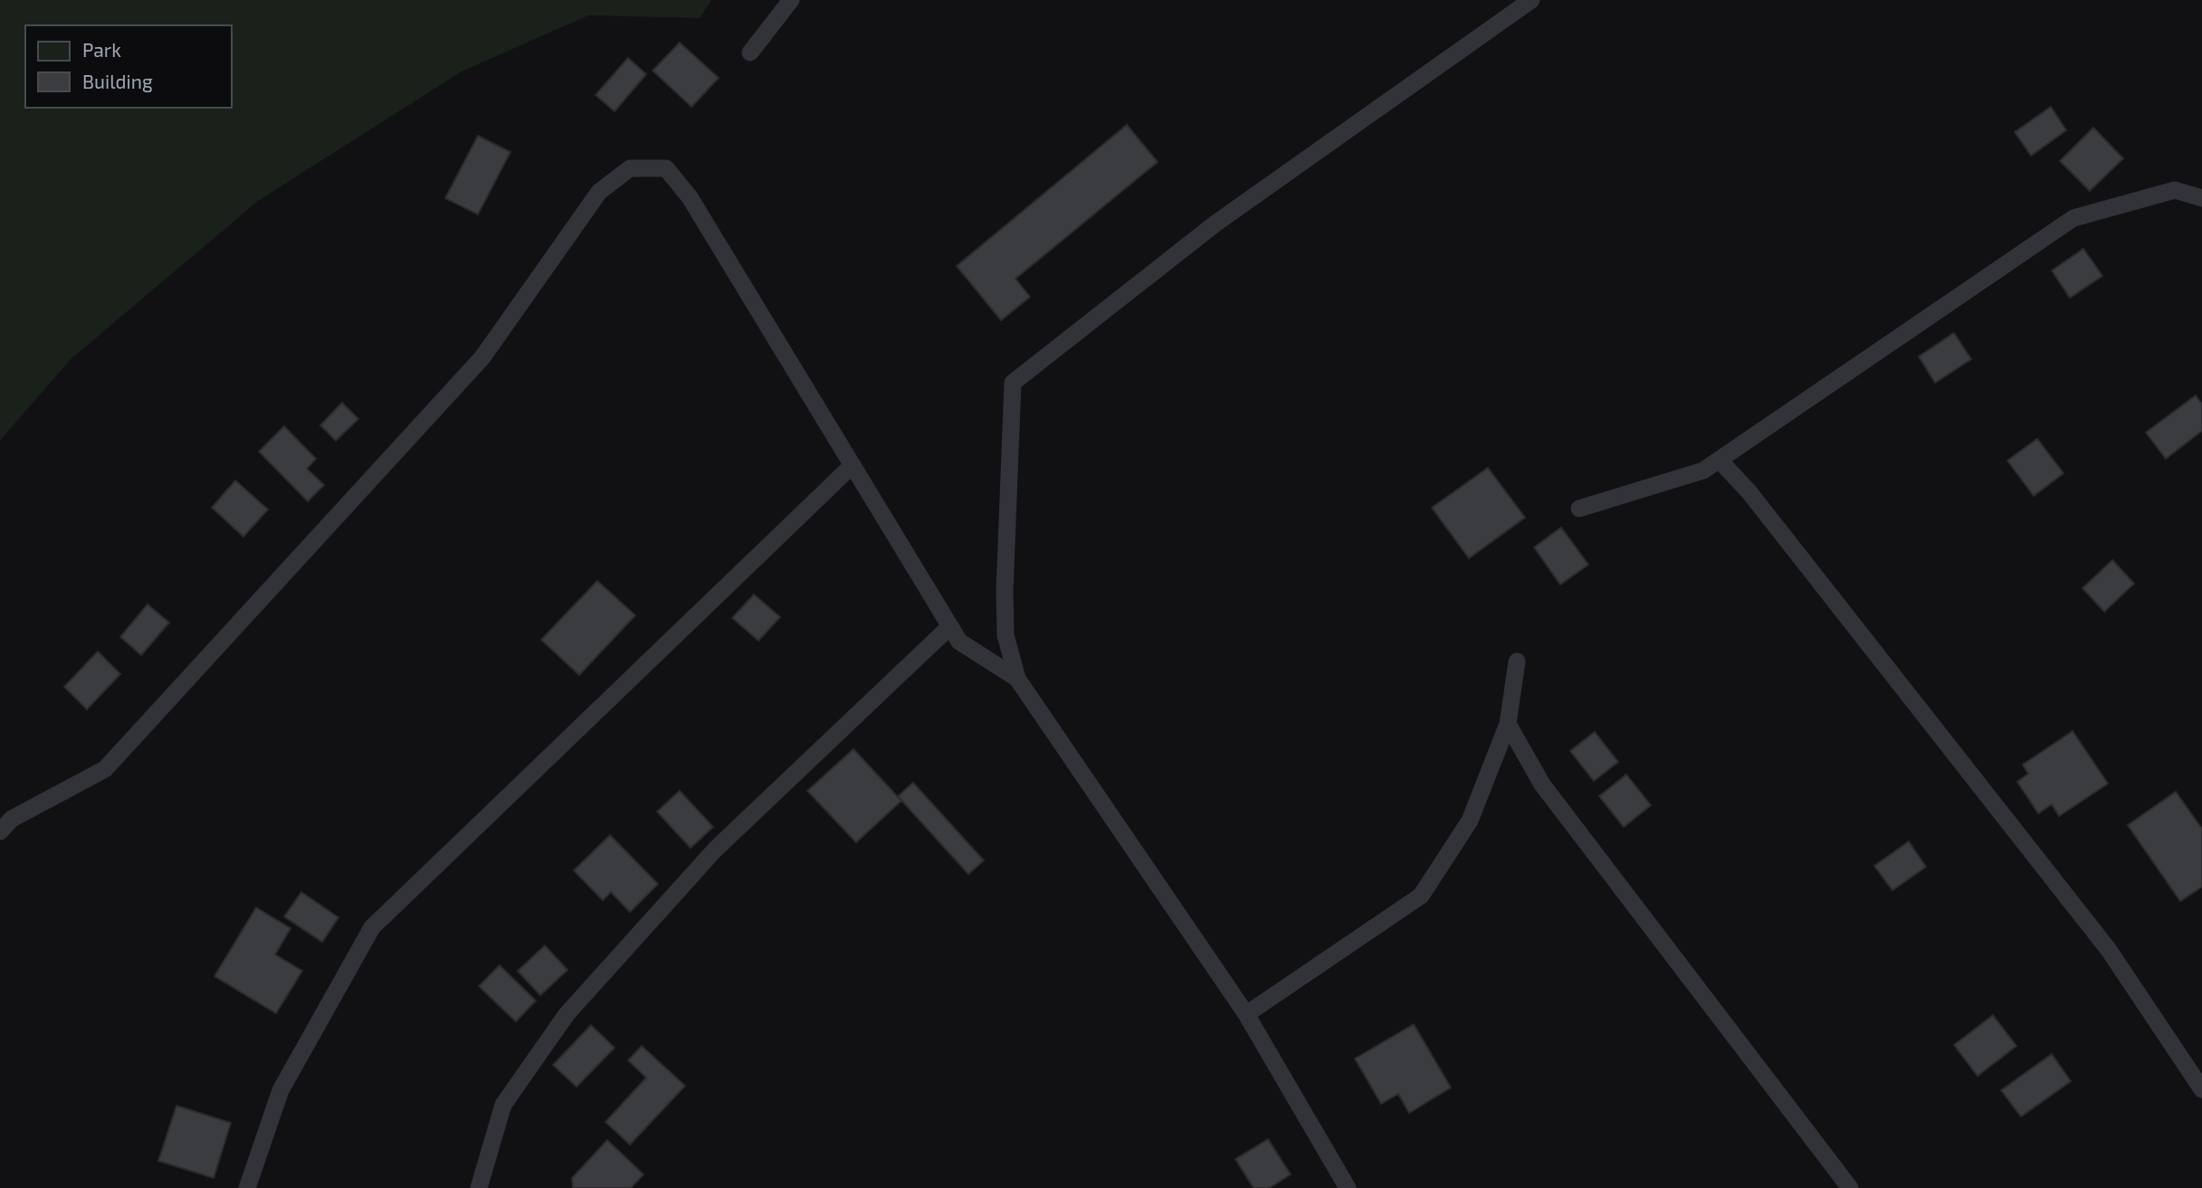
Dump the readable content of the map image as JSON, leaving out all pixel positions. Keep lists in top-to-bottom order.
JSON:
{
  "legend": ["Park", "Building"]
}
